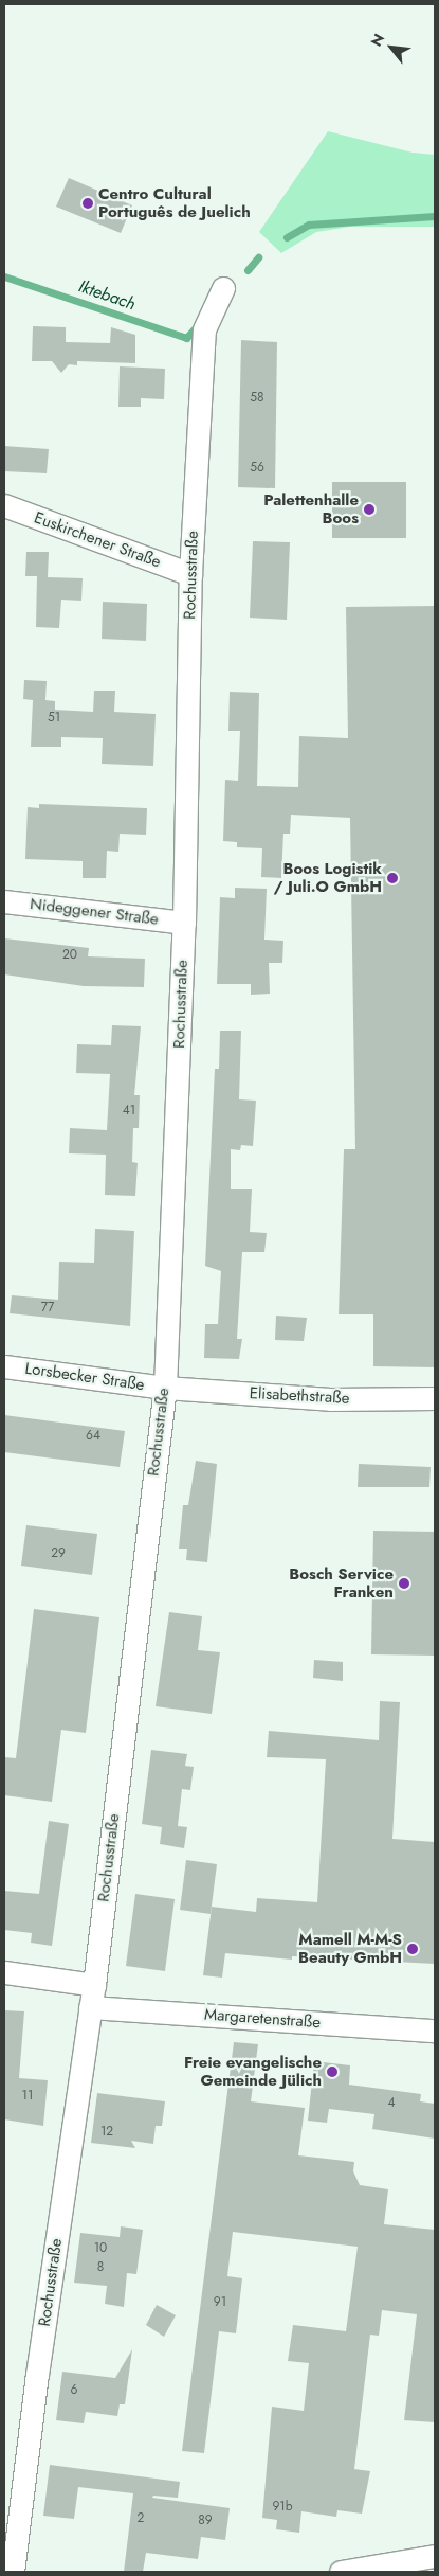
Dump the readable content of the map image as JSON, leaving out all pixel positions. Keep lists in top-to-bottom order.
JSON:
{
  "streets": {
    "street": [
      "Euskirchener Straße",
      "Rochusstraße",
      "Nideggener Straße",
      "Lorsbecker Straße",
      "Elisabethstraße",
      "Margaretenstraße"
    ]
  },
  "crossings": [
    ["Euskirchener Straße", "Rochusstraße"],
    ["Rochusstraße", "Nideggener Straße"],
    ["Rochusstraße", "Lorsbecker Straße"],
    ["Rochusstraße", "Elisabethstraße"],
    ["Rochusstraße", "Margaretenstraße"],
    ["Lorsbecker Straße", "Elisabethstraße"]
  ],
  "water": ["Iktebach"],
  "places": [
    "Centro Cultural Português de Juelich",
    "Palettenhalle Boos",
    "Boos Logistik / Juli.O GmbH",
    "Bosch Service Franken",
    "Mamell M-M-S Beauty GmbH",
    "Freie evangelische Gemeinde Jülich"
  ],
  "house_numbers": [
    "58",
    "56",
    "51",
    "20",
    "41",
    "77",
    "64",
    "29",
    "11",
    "4",
    "12",
    "10",
    "8",
    "91",
    "6",
    "91b",
    "2",
    "89"
  ],
  "north": "top left"
}
